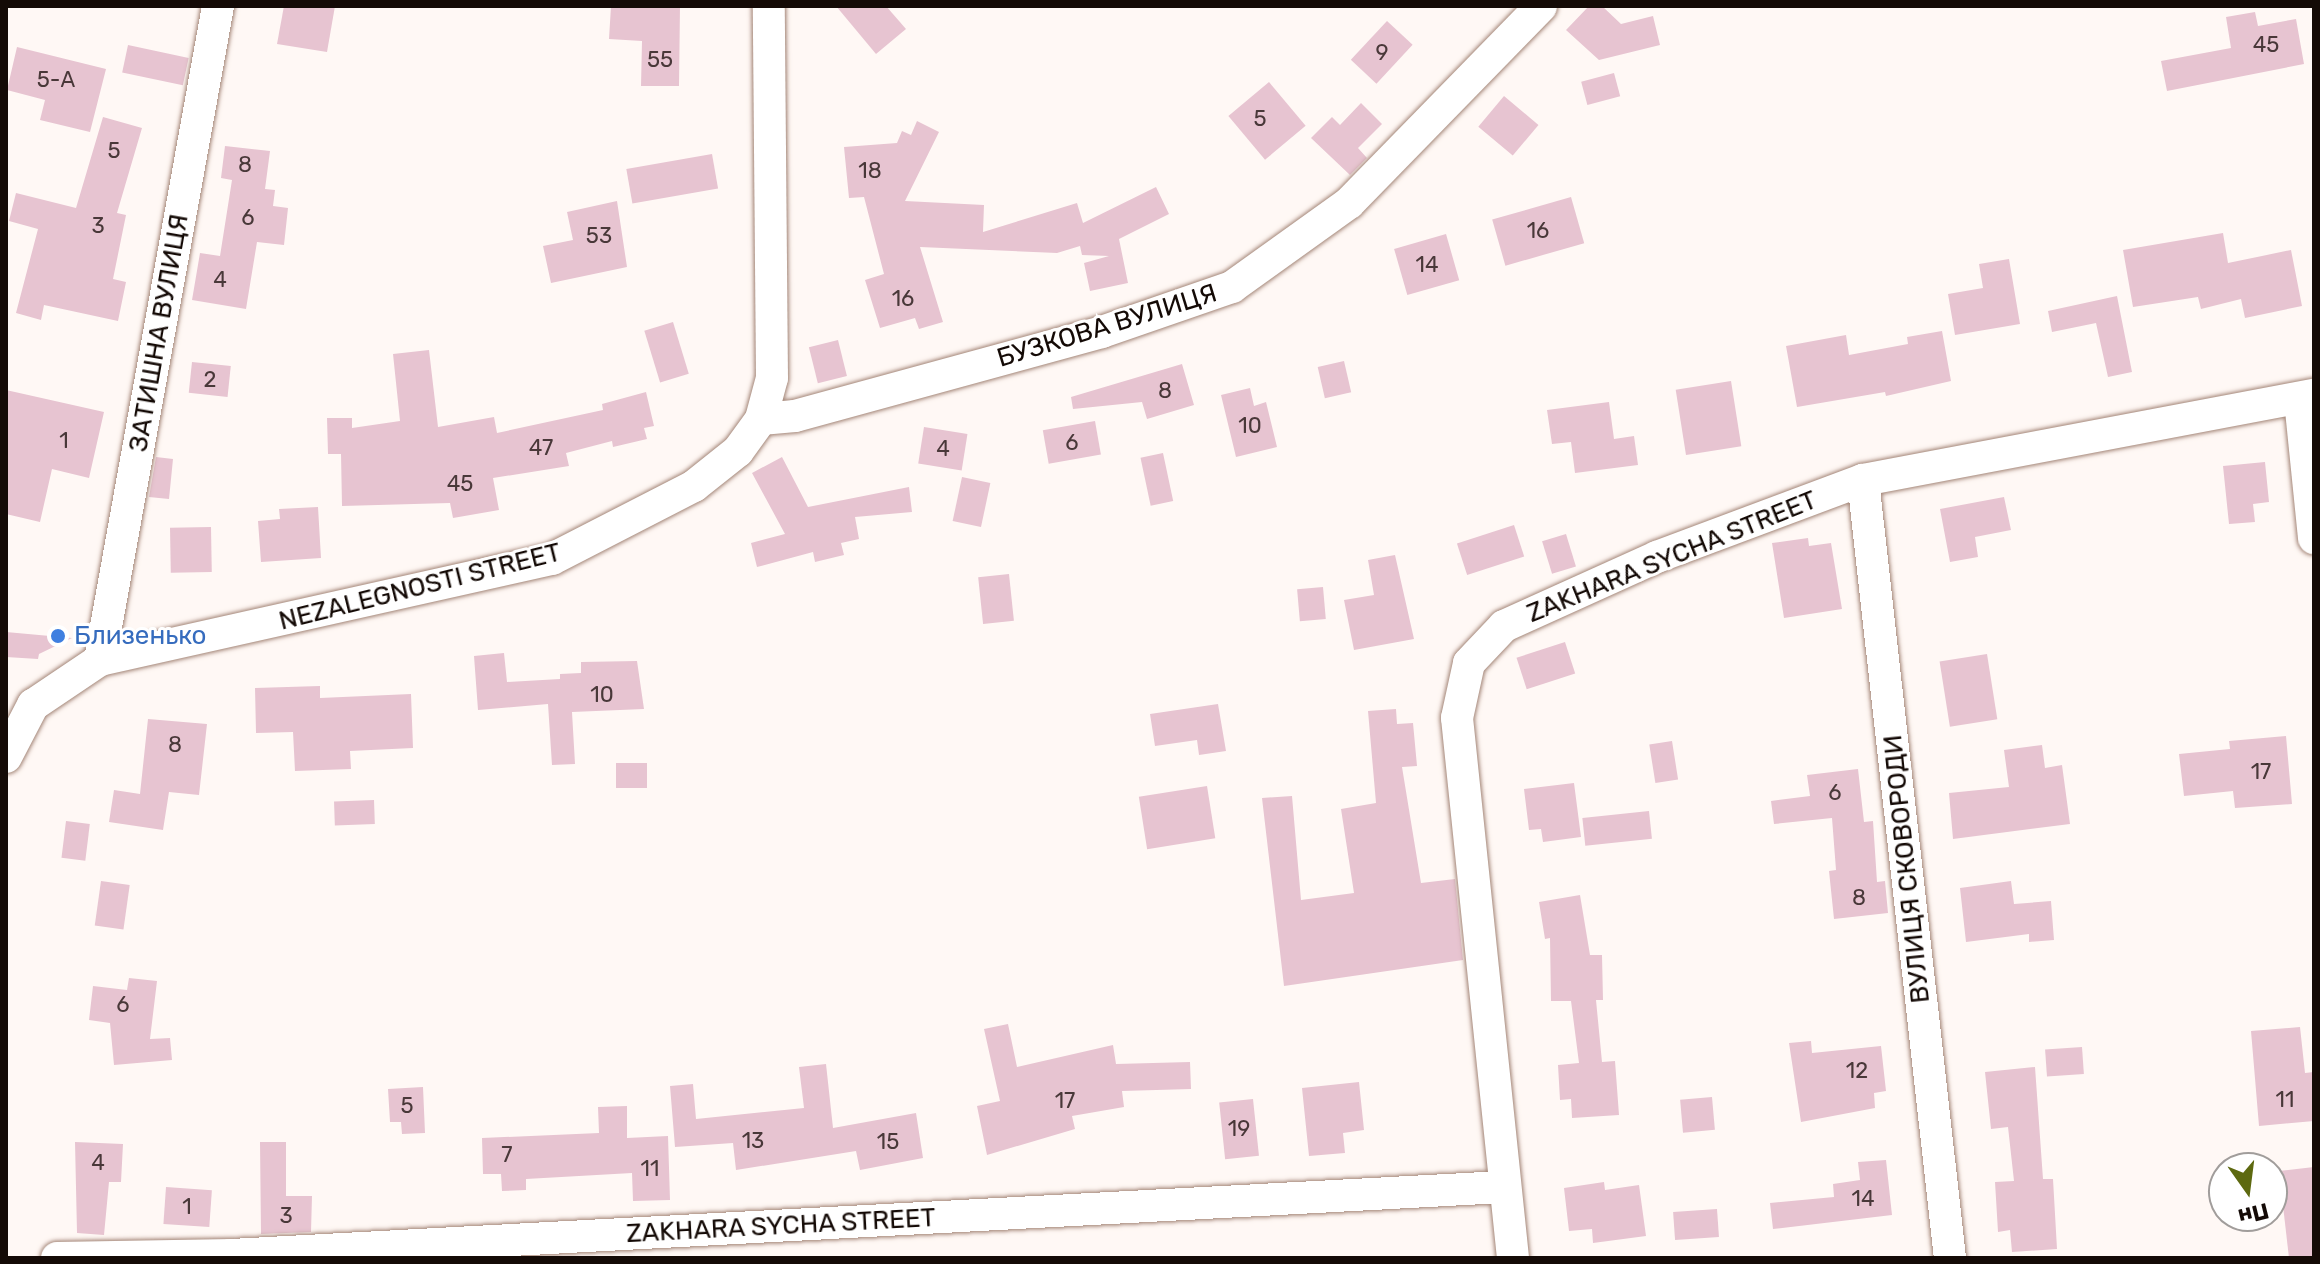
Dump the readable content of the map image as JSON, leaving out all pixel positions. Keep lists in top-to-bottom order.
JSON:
{
  "streets": {
    "street": [
      "БУЗКОВА ВУЛИЦЯ",
      "ЗАТИШНА ВУЛИЦЯ",
      "ZAKHARA SYCHA STREET",
      "NEZALEGNOSTI STREET",
      "ВУЛИЦЯ СКОВОРОДИ"
    ]
  },
  "crossings": [
    ["БУЗКОВА ВУЛИЦЯ", "NEZALEGNOSTI STREET"],
    ["ЗАТИШНА ВУЛИЦЯ", "NEZALEGNOSTI STREET"],
    ["ZAKHARA SYCHA STREET", "ВУЛИЦЯ СКОВОРОДИ"]
  ],
  "places": ["Близенько"],
  "house_numbers": [
    "45",
    "9",
    "55",
    "5-А",
    "5",
    "5",
    "8",
    "18",
    "6",
    "3",
    "16",
    "53",
    "14",
    "4",
    "16",
    "2",
    "8",
    "10",
    "1",
    "6",
    "47",
    "4",
    "45",
    "10",
    "8",
    "17",
    "6",
    "8",
    "6",
    "12",
    "11",
    "17",
    "5",
    "19",
    "13",
    "15",
    "7",
    "4",
    "11",
    "14",
    "1",
    "3"
  ],
  "north": "bottom"
}
